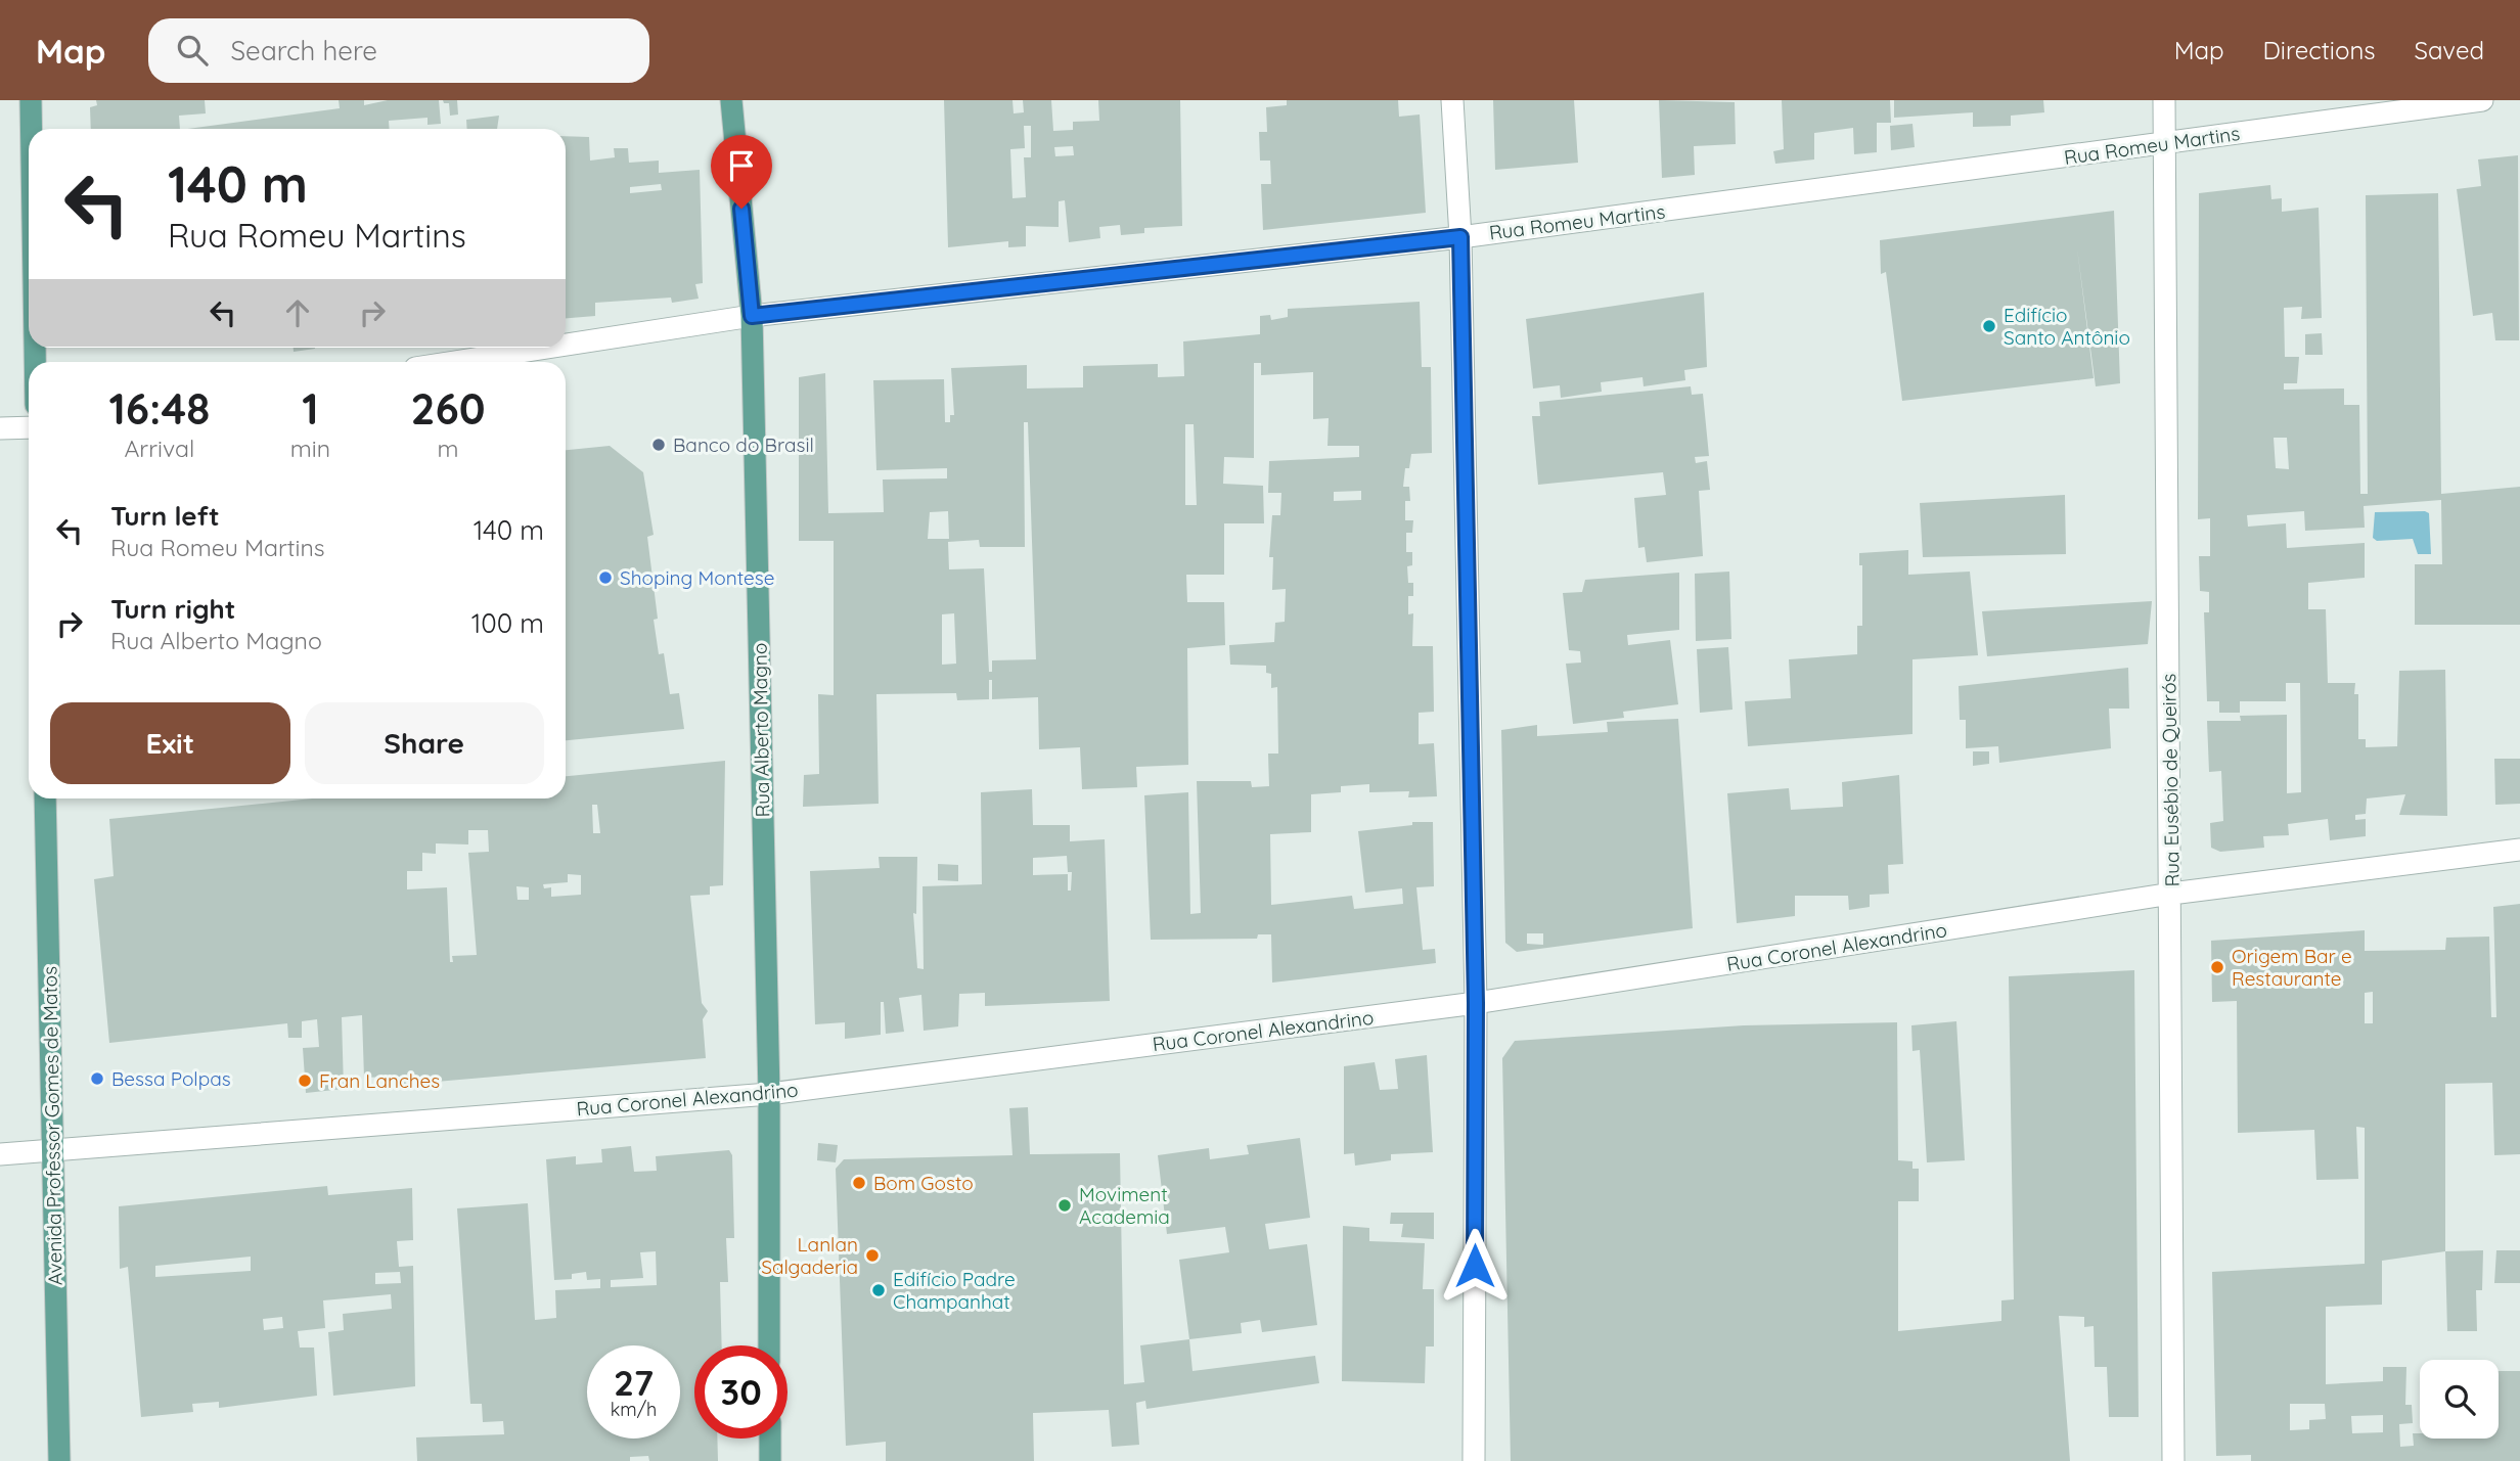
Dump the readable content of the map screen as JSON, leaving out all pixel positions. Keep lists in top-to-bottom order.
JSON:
{
  "streets": {
    "main road": ["Rua Alberto Magno", "Avenida Professor Gomes de Matos"],
    "street": ["Rua Romeu Martins", "Rua Eusébio de Queirós", "Rua Coronel Alexandrino"]
  },
  "crossings": [
    ["Rua Romeu Martins", "Rua Alberto Magno"],
    ["Rua Romeu Martins", "Rua Eusébio de Queirós"],
    ["Rua Alberto Magno", "Rua Coronel Alexandrino"],
    ["Rua Eusébio de Queirós", "Rua Coronel Alexandrino"],
    ["Rua Coronel Alexandrino", "Avenida Professor Gomes de Matos"]
  ],
  "places": [
    "Edifício Santo Antônio",
    "Banco do Brasil",
    "Shoping Montese",
    "Origem Bar e Restaurante",
    "Bessa Polpas",
    "Fran Lanches",
    "Bom Gosto",
    "Moviment Academia",
    "Lanlan Salgaderia",
    "Edifício Padre Champanhat"
  ],
  "page": {
    "header": "Map",
    "search": "Search here",
    "nav": ["Map", "Directions", "Saved"],
    "turn": ["140 m", "Rua Romeu Martins"],
    "eta": [
      "16:48",
      "Arrival",
      "1",
      "min",
      "260",
      "m"
    ],
    "list": [
      {
        "name": "Turn left",
        "note": "Rua Romeu Martins",
        "value": "140 m"
      },
      {
        "name": "Turn right",
        "note": "Rua Alberto Magno",
        "value": "100 m"
      }
    ],
    "buttons": ["Exit", "Share"],
    "speed": "27 km/h",
    "limit": "30"
  }
}
